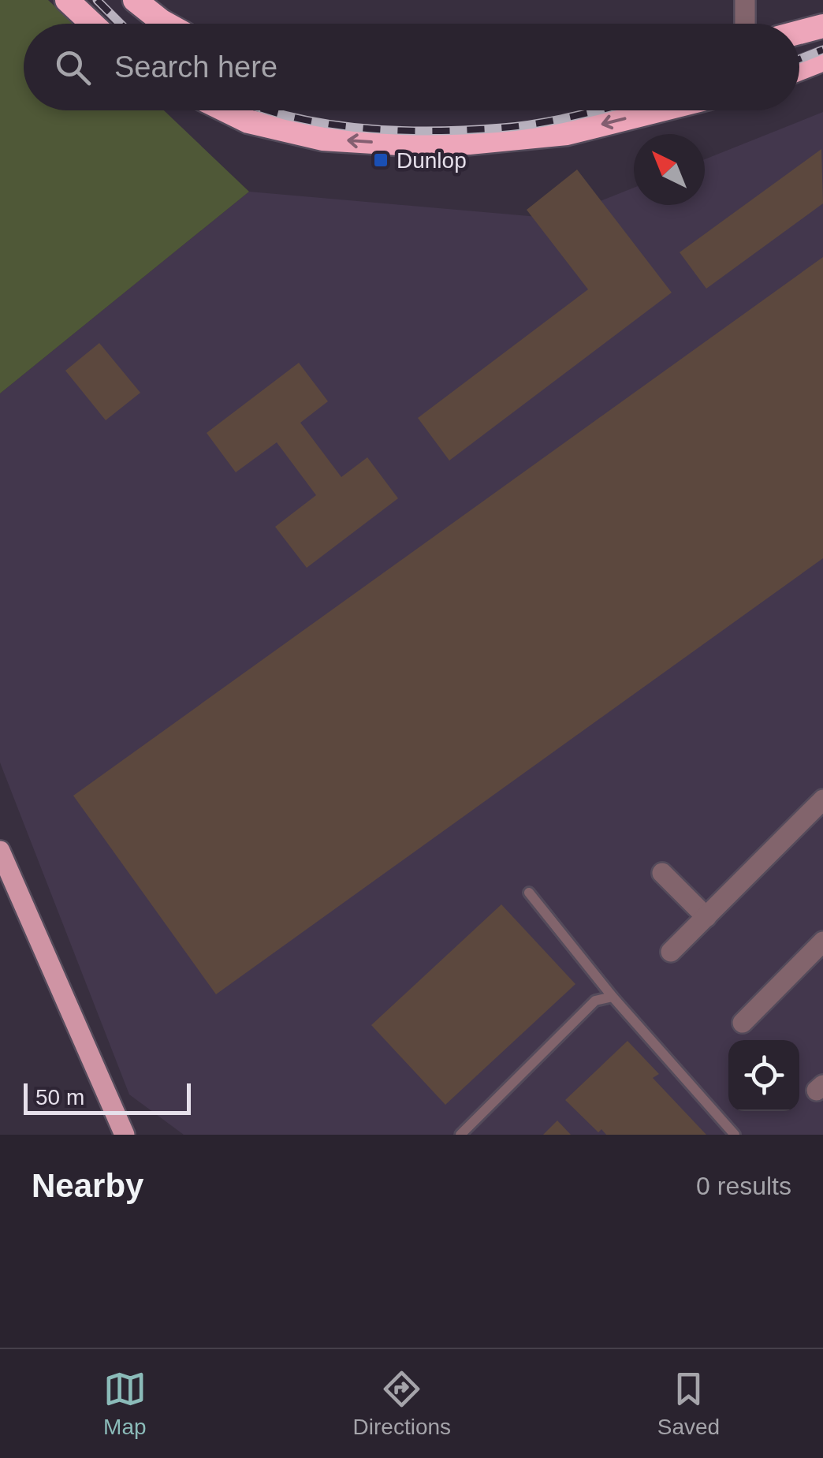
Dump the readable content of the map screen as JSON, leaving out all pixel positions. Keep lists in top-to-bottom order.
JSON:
{
  "places": {
    "transit": ["Dunlop"]
  },
  "scale_bar": "50 m",
  "north": "top left",
  "page": {
    "search": "Search here",
    "scale": "50 m",
    "heading": ["Nearby", "0 results"],
    "nav": ["Map", "Directions", "Saved"]
  }
}
